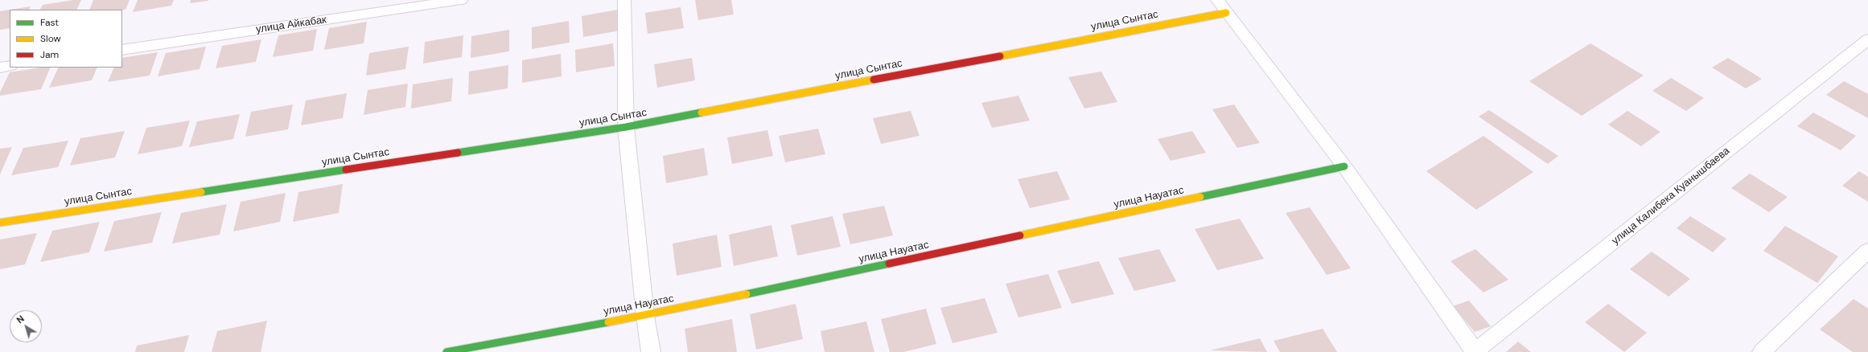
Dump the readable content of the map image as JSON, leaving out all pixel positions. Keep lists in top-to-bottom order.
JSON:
{
  "streets": {
    "street": [
      "улица Сынтас",
      "улица Айкабак",
      "улица Калибека Куанышбаева",
      "улица Науатас"
    ]
  },
  "legend": ["Fast", "Slow", "Jam"],
  "north": "top left"
}
